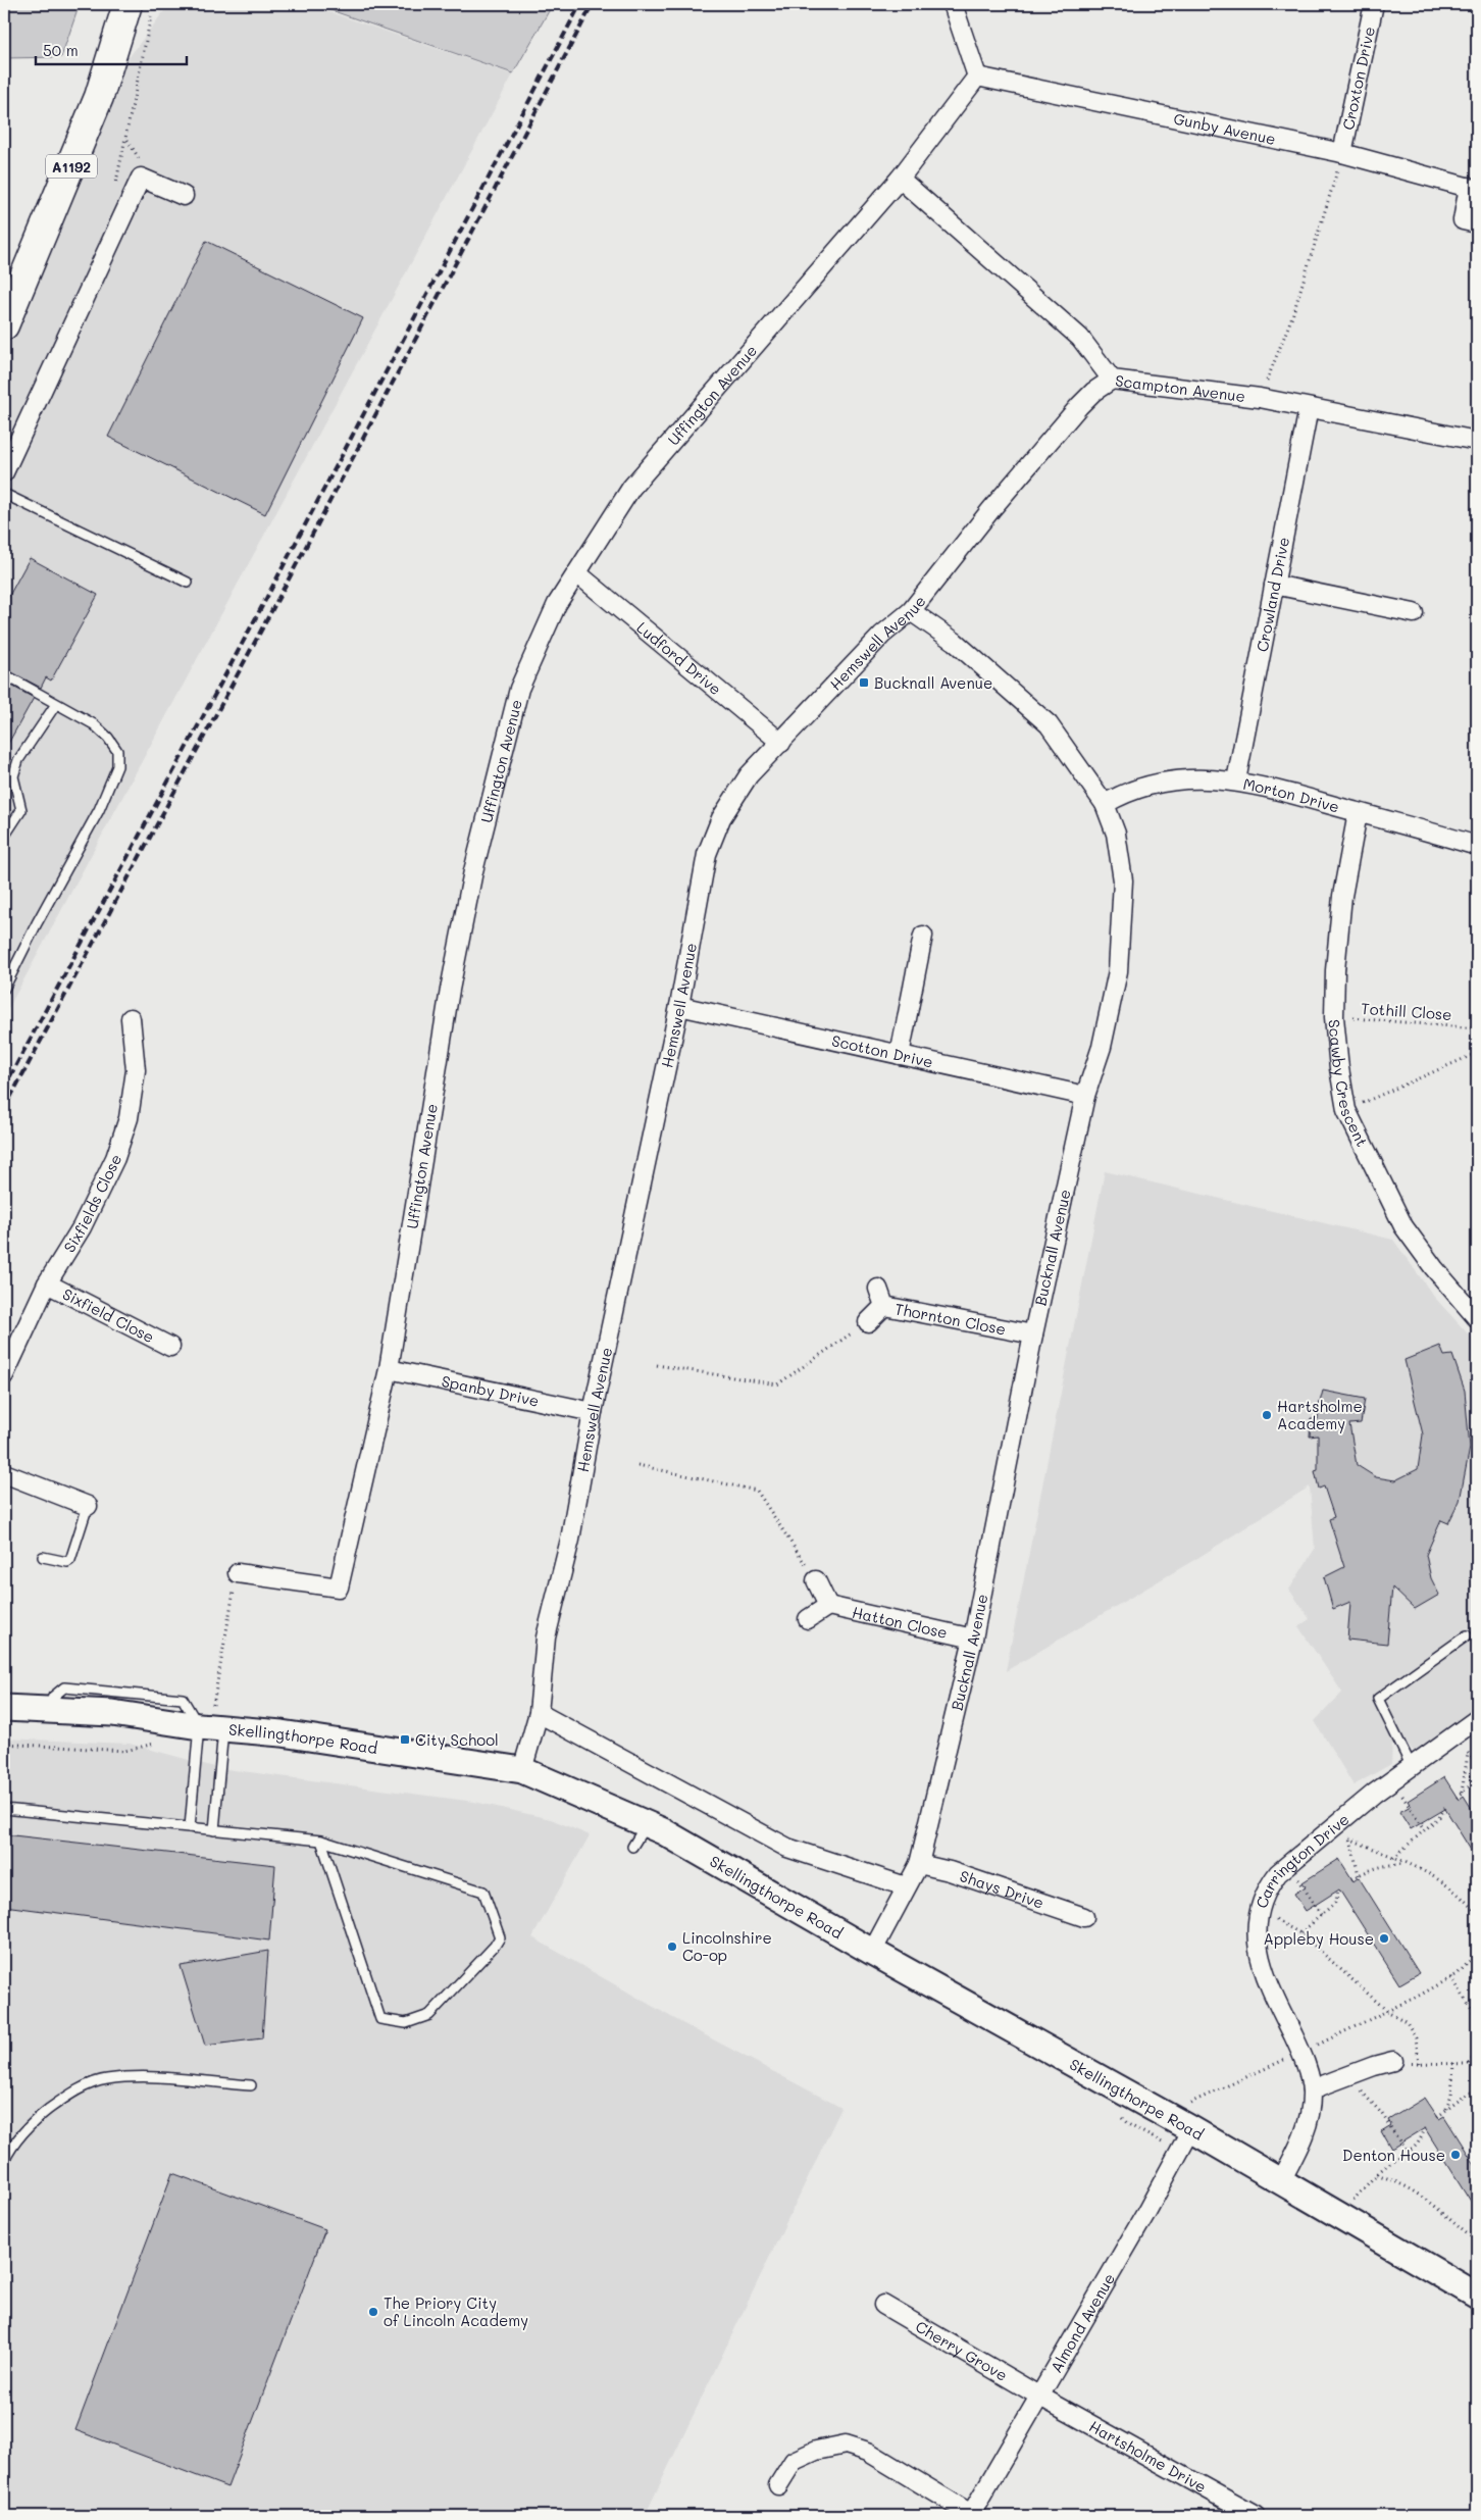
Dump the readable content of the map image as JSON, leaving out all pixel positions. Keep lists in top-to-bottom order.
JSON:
{
  "streets": {
    "main road": ["A1192", "Skellingthorpe Road"],
    "street": [
      "Croxton Drive",
      "Gunby Avenue",
      "Scampton Avenue",
      "Uffington Avenue",
      "Crowland Drive",
      "Hemswell Avenue",
      "Ludford Drive",
      "Morton Drive",
      "Scotton Drive",
      "Scawby Crescent",
      "Sixfields Close",
      "Bucknall Avenue",
      "Sixfield Close",
      "Thornton Close",
      "Spanby Drive",
      "Hatton Close",
      "Carrington Drive",
      "Shays Drive",
      "Almond Avenue",
      "Cherry Grove",
      "Hartsholme Drive"
    ],
    "path": ["Tothill Close"]
  },
  "crossings": [
    ["Croxton Drive", "Gunby Avenue"],
    ["Gunby Avenue", "Uffington Avenue"],
    ["Scampton Avenue", "Uffington Avenue"],
    ["Scampton Avenue", "Crowland Drive"],
    ["Scampton Avenue", "Hemswell Avenue"],
    ["Uffington Avenue", "Ludford Drive"],
    ["Uffington Avenue", "Spanby Drive"],
    ["Crowland Drive", "Morton Drive"],
    ["Hemswell Avenue", "Ludford Drive"],
    ["Hemswell Avenue", "Scotton Drive"],
    ["Hemswell Avenue", "Bucknall Avenue"],
    ["Hemswell Avenue", "Spanby Drive"],
    ["Hemswell Avenue", "Skellingthorpe Road"],
    ["Morton Drive", "Scawby Crescent"],
    ["Morton Drive", "Bucknall Avenue"],
    ["Tothill Close", "Scawby Crescent"],
    ["Scotton Drive", "Bucknall Avenue"],
    ["Sixfields Close", "Sixfield Close"],
    ["Bucknall Avenue", "Thornton Close"],
    ["Bucknall Avenue", "Hatton Close"],
    ["Bucknall Avenue", "Skellingthorpe Road"],
    ["Bucknall Avenue", "Shays Drive"],
    ["Skellingthorpe Road", "Carrington Drive"],
    ["Skellingthorpe Road", "Almond Avenue"],
    ["Almond Avenue", "Cherry Grove"],
    ["Almond Avenue", "Hartsholme Drive"],
    ["Cherry Grove", "Hartsholme Drive"]
  ],
  "places": {
    "transit": ["Bucknall Avenue", "City School"],
    "other": [
      "Hartsholme Academy",
      "Appleby House",
      "Lincolnshire Co-op",
      "Denton House",
      "The Priory City of Lincoln Academy"
    ]
  },
  "scale_bar": "50 m"
}
